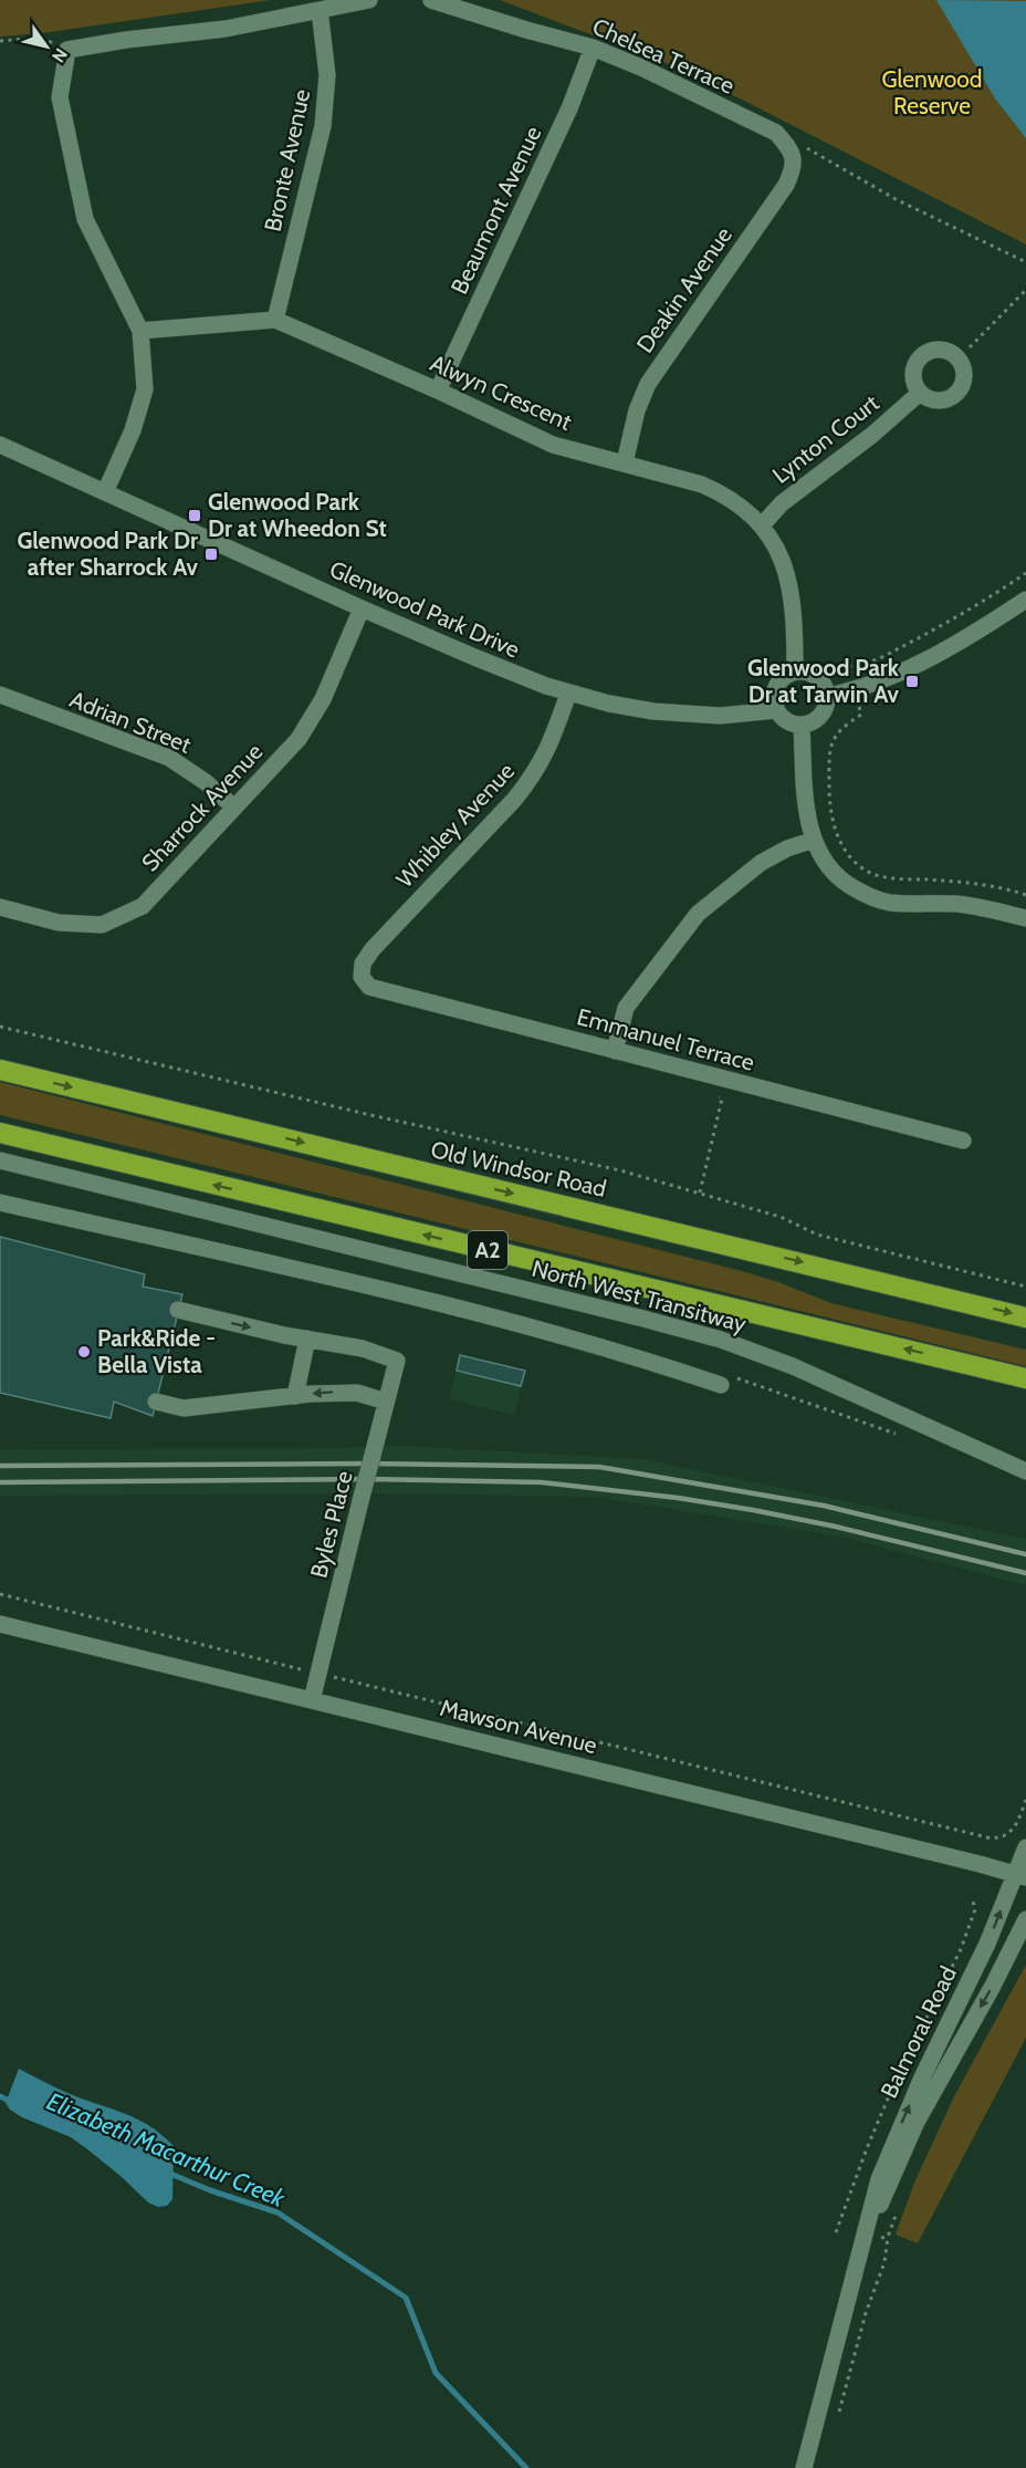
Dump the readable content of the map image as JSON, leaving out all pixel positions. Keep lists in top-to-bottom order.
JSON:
{
  "streets": {
    "highway": ["Old Windsor Road", "A2"],
    "street": [
      "Chelsea Terrace",
      "Bronte Avenue",
      "Beaumont Avenue",
      "Deakin Avenue",
      "Alwyn Crescent",
      "Lynton Court",
      "Glenwood Park Drive",
      "Adrian Street",
      "Sharrock Avenue",
      "Whibley Avenue",
      "Emmanuel Terrace",
      "North West Transitway",
      "Byles Place",
      "Mawson Avenue",
      "Balmoral Road"
    ]
  },
  "crossings": [
    ["Chelsea Terrace", "Beaumont Avenue"],
    ["Chelsea Terrace", "Deakin Avenue"],
    ["Bronte Avenue", "Alwyn Crescent"],
    ["Beaumont Avenue", "Alwyn Crescent"],
    ["Deakin Avenue", "Alwyn Crescent"],
    ["Alwyn Crescent", "Lynton Court"],
    ["Alwyn Crescent", "Glenwood Park Drive"],
    ["Glenwood Park Drive", "Sharrock Avenue"],
    ["Glenwood Park Drive", "Whibley Avenue"],
    ["Adrian Street", "Sharrock Avenue"],
    ["Whibley Avenue", "Emmanuel Terrace"],
    ["Byles Place", "Mawson Avenue"],
    ["Mawson Avenue", "Balmoral Road"]
  ],
  "water": ["Elizabeth Macarthur Creek"],
  "parks": ["Glenwood Reserve"],
  "places": {
    "transit": ["Glenwood Park Dr at Wheedon St", "Glenwood Park Dr after Sharrock Av", "Glenwood Park Dr at Tarwin Av"],
    "other": ["Park&Ride - Bella Vista"]
  },
  "north": "bottom right"
}
